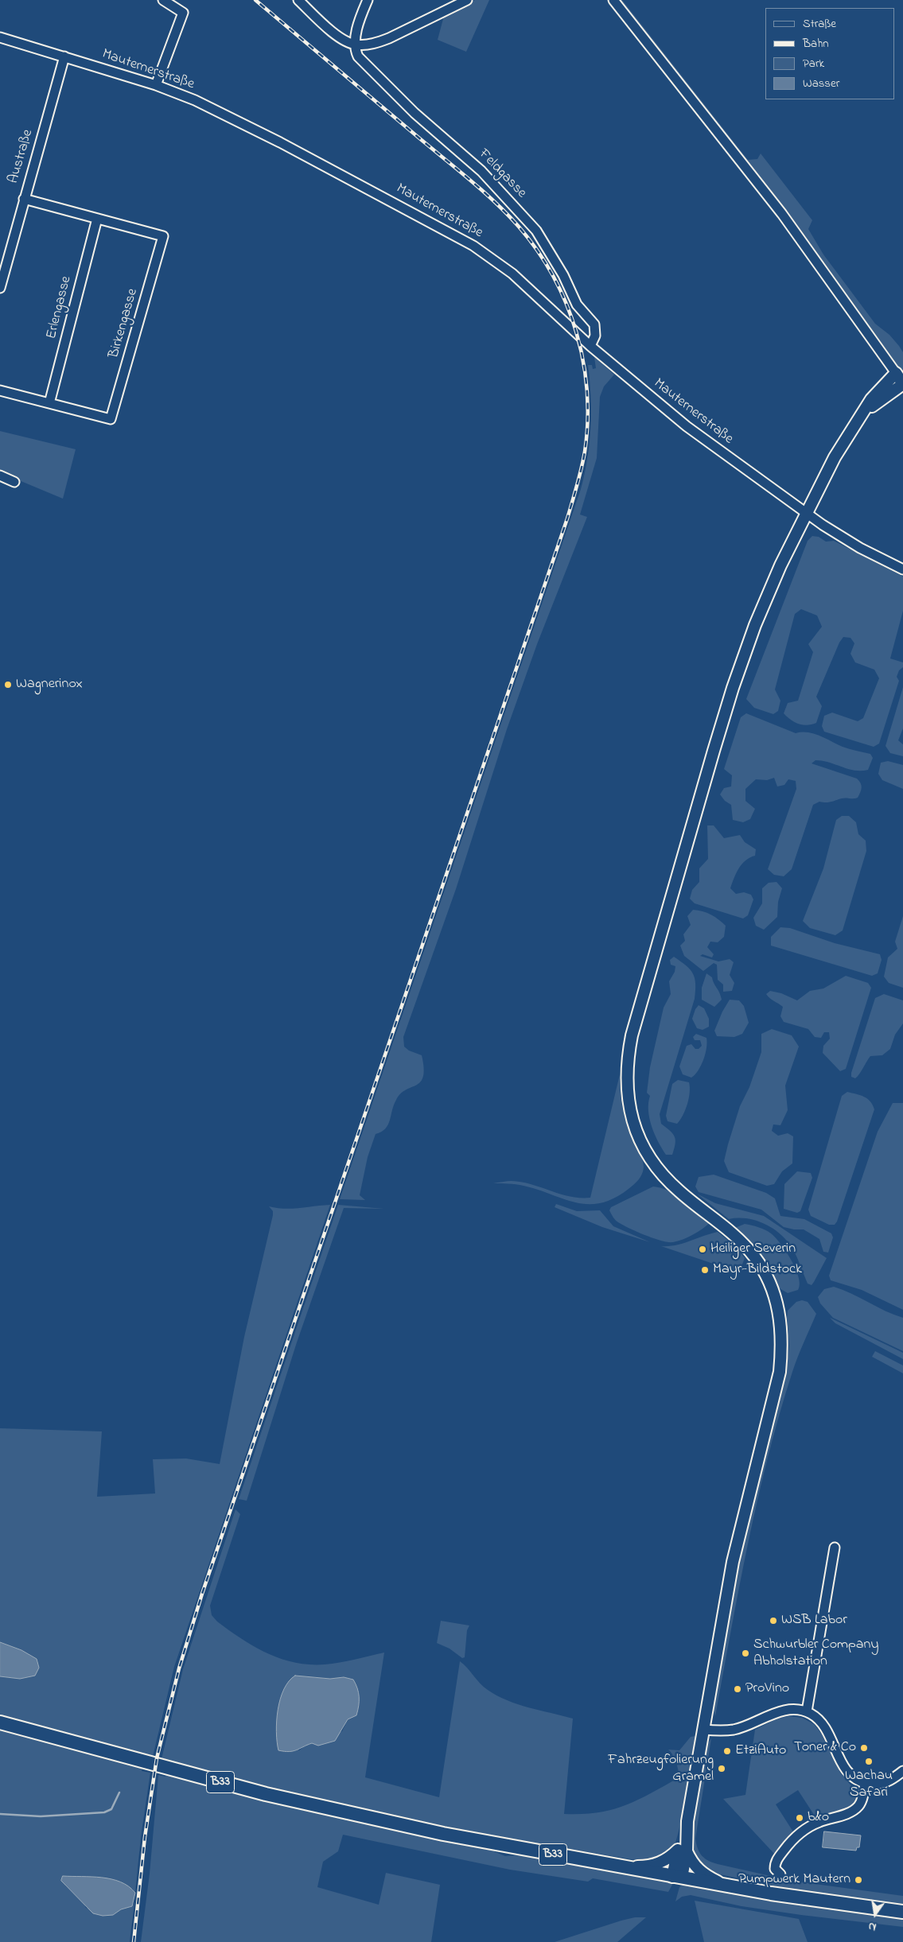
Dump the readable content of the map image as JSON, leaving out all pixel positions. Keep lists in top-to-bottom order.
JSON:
{
  "streets": {
    "highway": ["B33"],
    "street": [
      "Mauternerstraße",
      "Austraße",
      "Feldgasse",
      "Erlengasse",
      "Birkengasse"
    ]
  },
  "crossings": [
    ["Mauternerstraße", "Austraße"],
    ["Mauternerstraße", "Feldgasse"],
    ["Erlengasse", "Birkengasse"]
  ],
  "places": [
    "Wagnerinox",
    "Heiliger Severin",
    "Mayr-Bildstock",
    "WSB Labor",
    "Schwurbler Company Abholstation",
    "ProVino",
    "Toner & Co",
    "EtziAuto",
    "Wachau Safari",
    "Fahrzeugfolierung Gramel",
    "b&o",
    "Pumpwerk Mautern"
  ],
  "legend": [
    "Straße",
    "Bahn",
    "Park",
    "Wasser"
  ],
  "north": "bottom"
}
